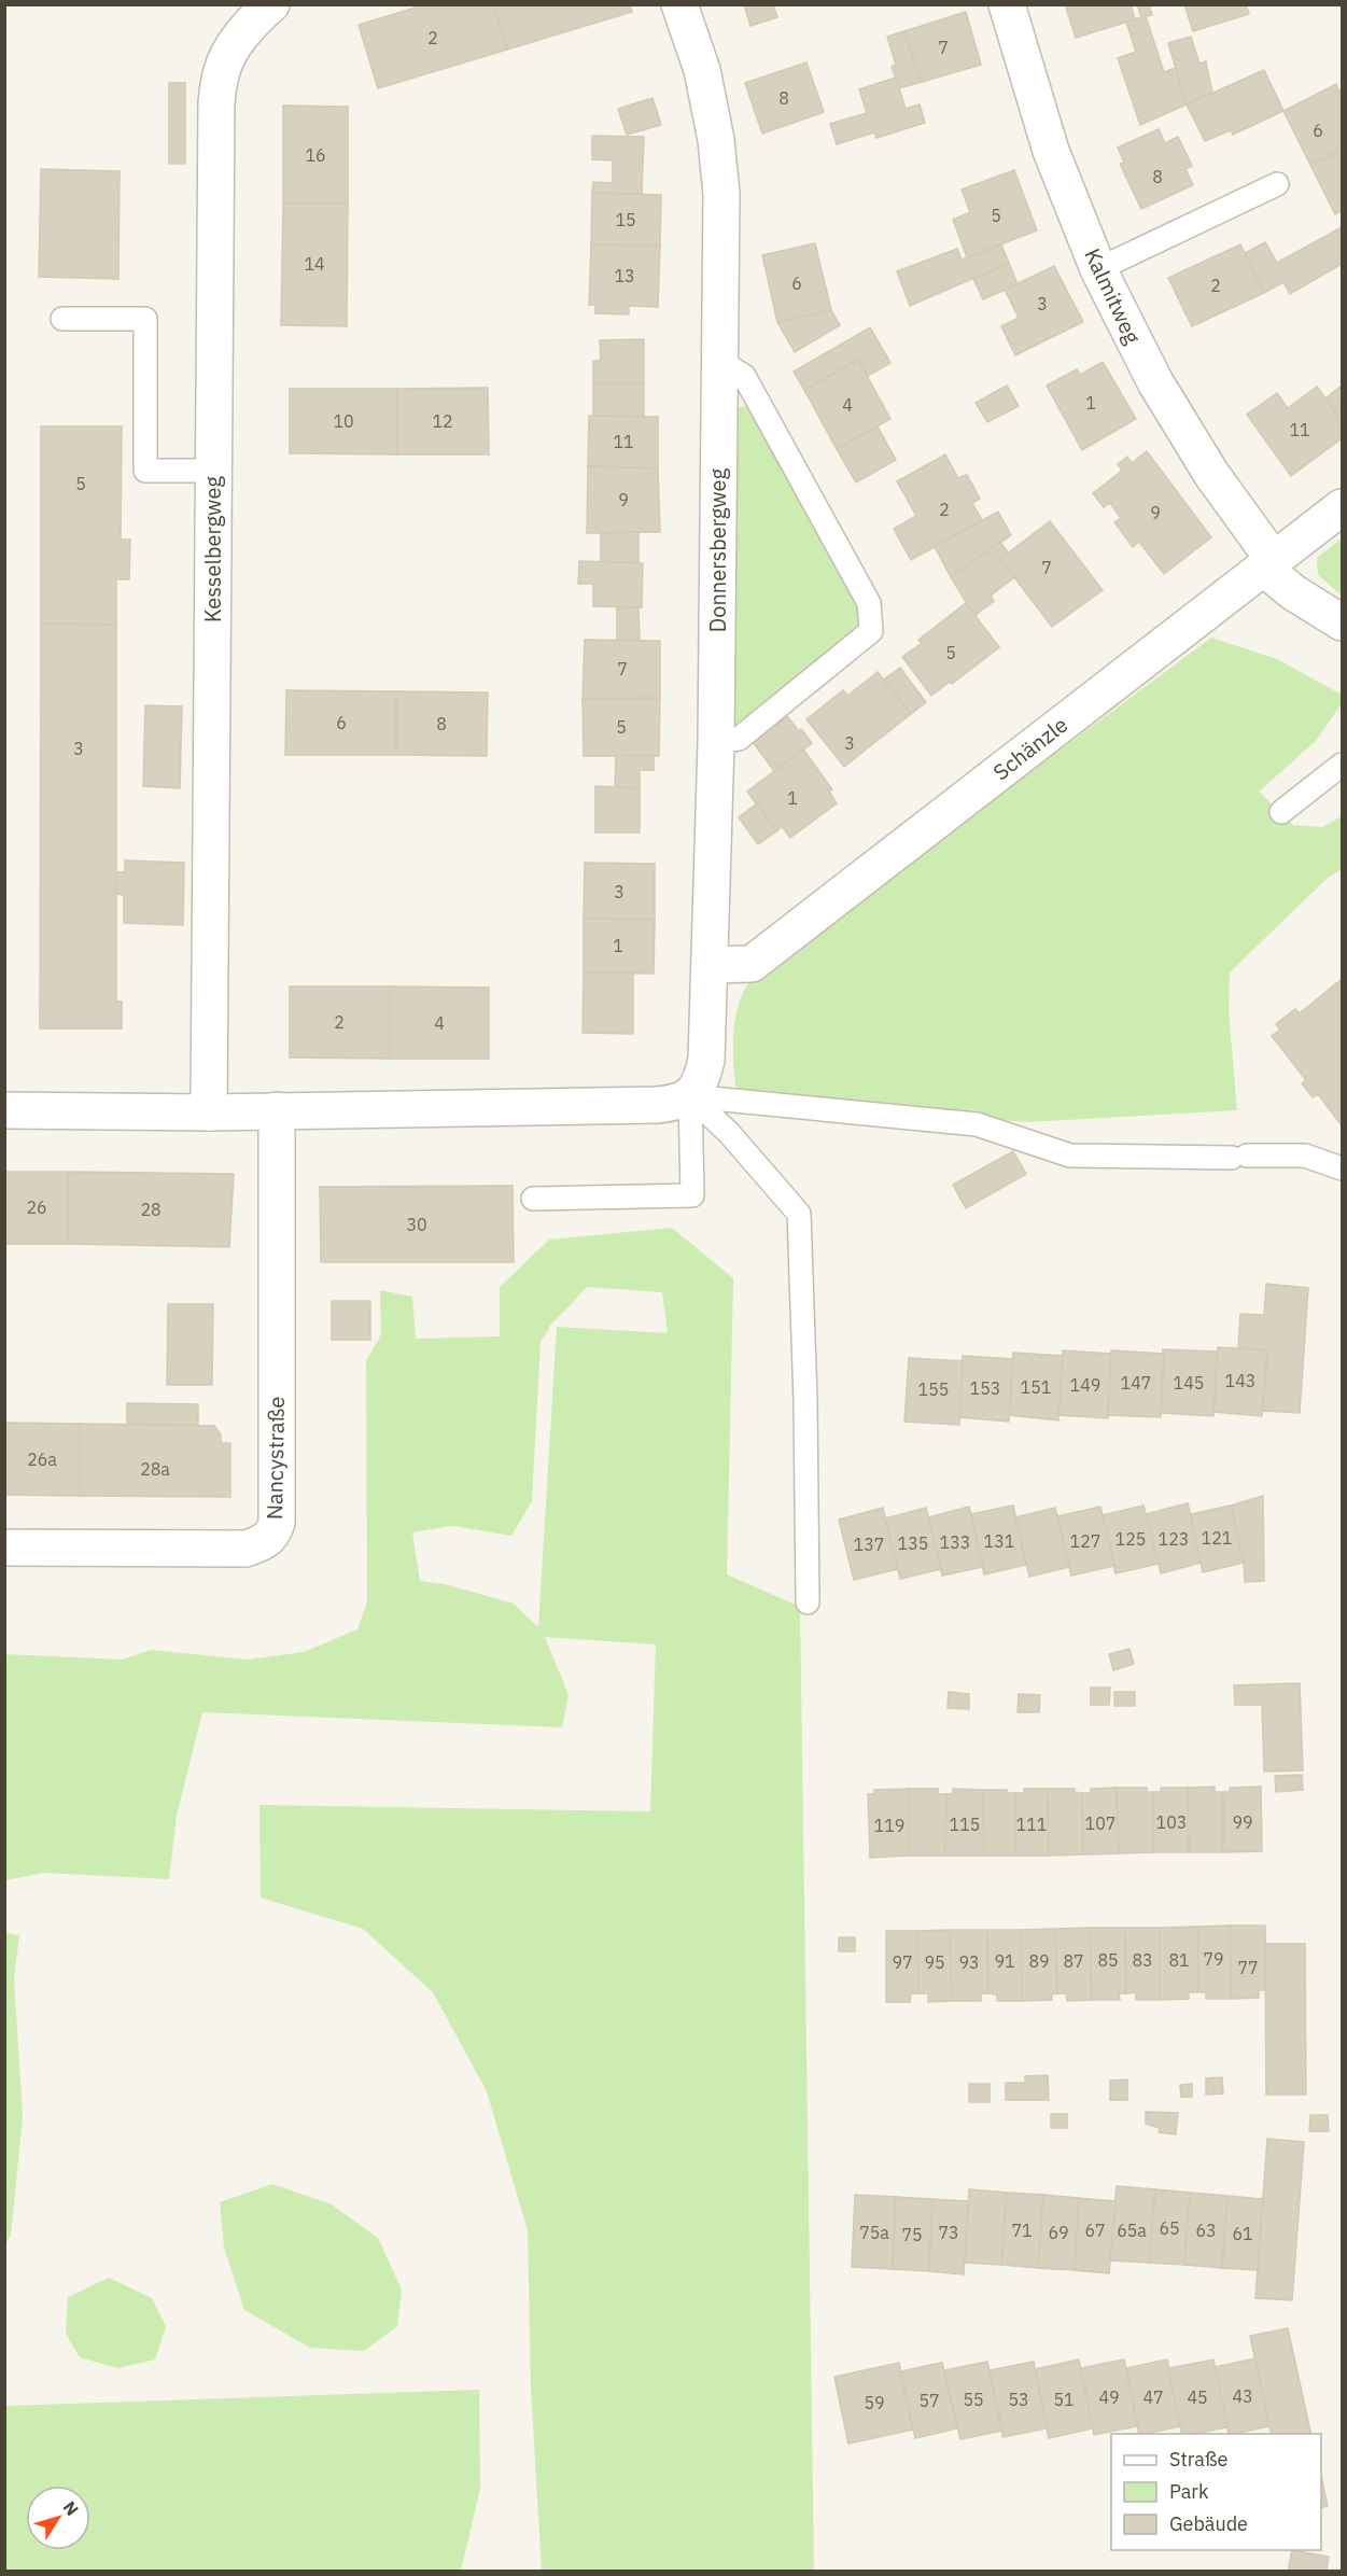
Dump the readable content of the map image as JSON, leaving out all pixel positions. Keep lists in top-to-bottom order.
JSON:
{
  "streets": {
    "street": [
      "Kalmitweg",
      "Kesselbergweg",
      "Donnersbergweg",
      "Schänzle",
      "Nancystraße"
    ]
  },
  "crossings": [
    ["Kalmitweg", "Schänzle"],
    ["Donnersbergweg", "Schänzle"]
  ],
  "house_numbers": [
    "2",
    "7",
    "8",
    "6",
    "16",
    "8",
    "5",
    "15",
    "14",
    "13",
    "6",
    "2",
    "3",
    "1",
    "4",
    "10",
    "12",
    "11",
    "11",
    "5",
    "9",
    "2",
    "9",
    "7",
    "5",
    "7",
    "6",
    "8",
    "5",
    "3",
    "3",
    "1",
    "3",
    "1",
    "2",
    "4",
    "26",
    "28",
    "30",
    "143",
    "147",
    "145",
    "149",
    "151",
    "153",
    "155",
    "26a",
    "28a",
    "121",
    "125",
    "123",
    "131",
    "127",
    "133",
    "135",
    "137",
    "103",
    "99",
    "107",
    "115",
    "111",
    "119",
    "79",
    "85",
    "83",
    "81",
    "91",
    "89",
    "87",
    "97",
    "95",
    "93",
    "77",
    "65",
    "71",
    "67",
    "65a",
    "63",
    "75a",
    "73",
    "69",
    "61",
    "75",
    "43",
    "49",
    "47",
    "45",
    "55",
    "53",
    "51",
    "57",
    "59"
  ],
  "legend": ["Straße", "Park", "Gebäude"],
  "north": "top right"
}
